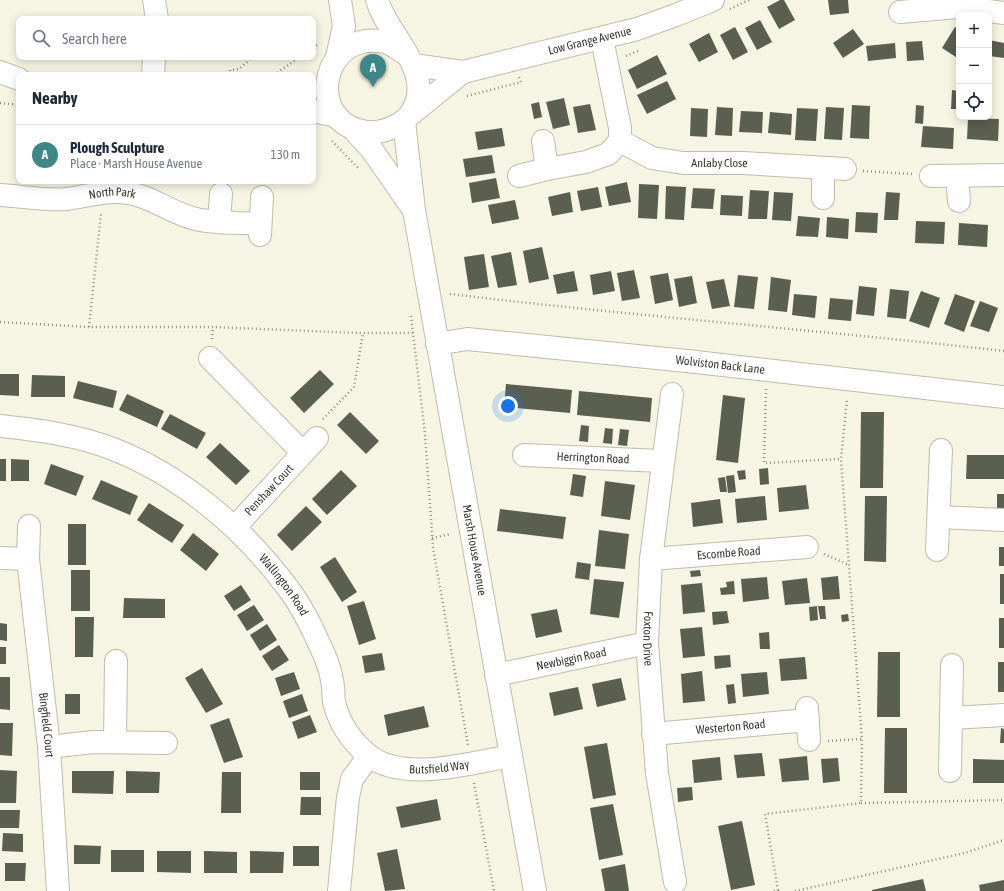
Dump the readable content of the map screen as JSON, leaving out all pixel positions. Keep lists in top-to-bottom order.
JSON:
{
  "streets": {
    "street": [
      "Low Grange Avenue",
      "Anlaby Close",
      "North Park",
      "Wolviston Back Lane",
      "Herrington Road",
      "Penshaw Court",
      "Marsh House Avenue",
      "Escombe Road",
      "Wallington Road",
      "Foxton Drive",
      "Newbiggin Road",
      "Bingfield Court",
      "Westerton Road",
      "Butsfield Way"
    ]
  },
  "crossings": [
    ["Low Grange Avenue", "Marsh House Avenue"],
    ["Wolviston Back Lane", "Marsh House Avenue"],
    ["Herrington Road", "Foxton Drive"],
    ["Penshaw Court", "Wallington Road"],
    ["Marsh House Avenue", "Newbiggin Road"],
    ["Marsh House Avenue", "Butsfield Way"],
    ["Escombe Road", "Foxton Drive"],
    ["Wallington Road", "Butsfield Way"],
    ["Foxton Drive", "Newbiggin Road"],
    ["Foxton Drive", "Westerton Road"]
  ],
  "page": {
    "map_buttons": ["+", "−"],
    "search": "Search here",
    "pins": "A",
    "heading": "Nearby",
    "list": [
      {
        "mark": "A",
        "name": "Plough Sculpture",
        "note": "Place · Marsh House Avenue",
        "value": "130 m"
      }
    ]
  }
}
